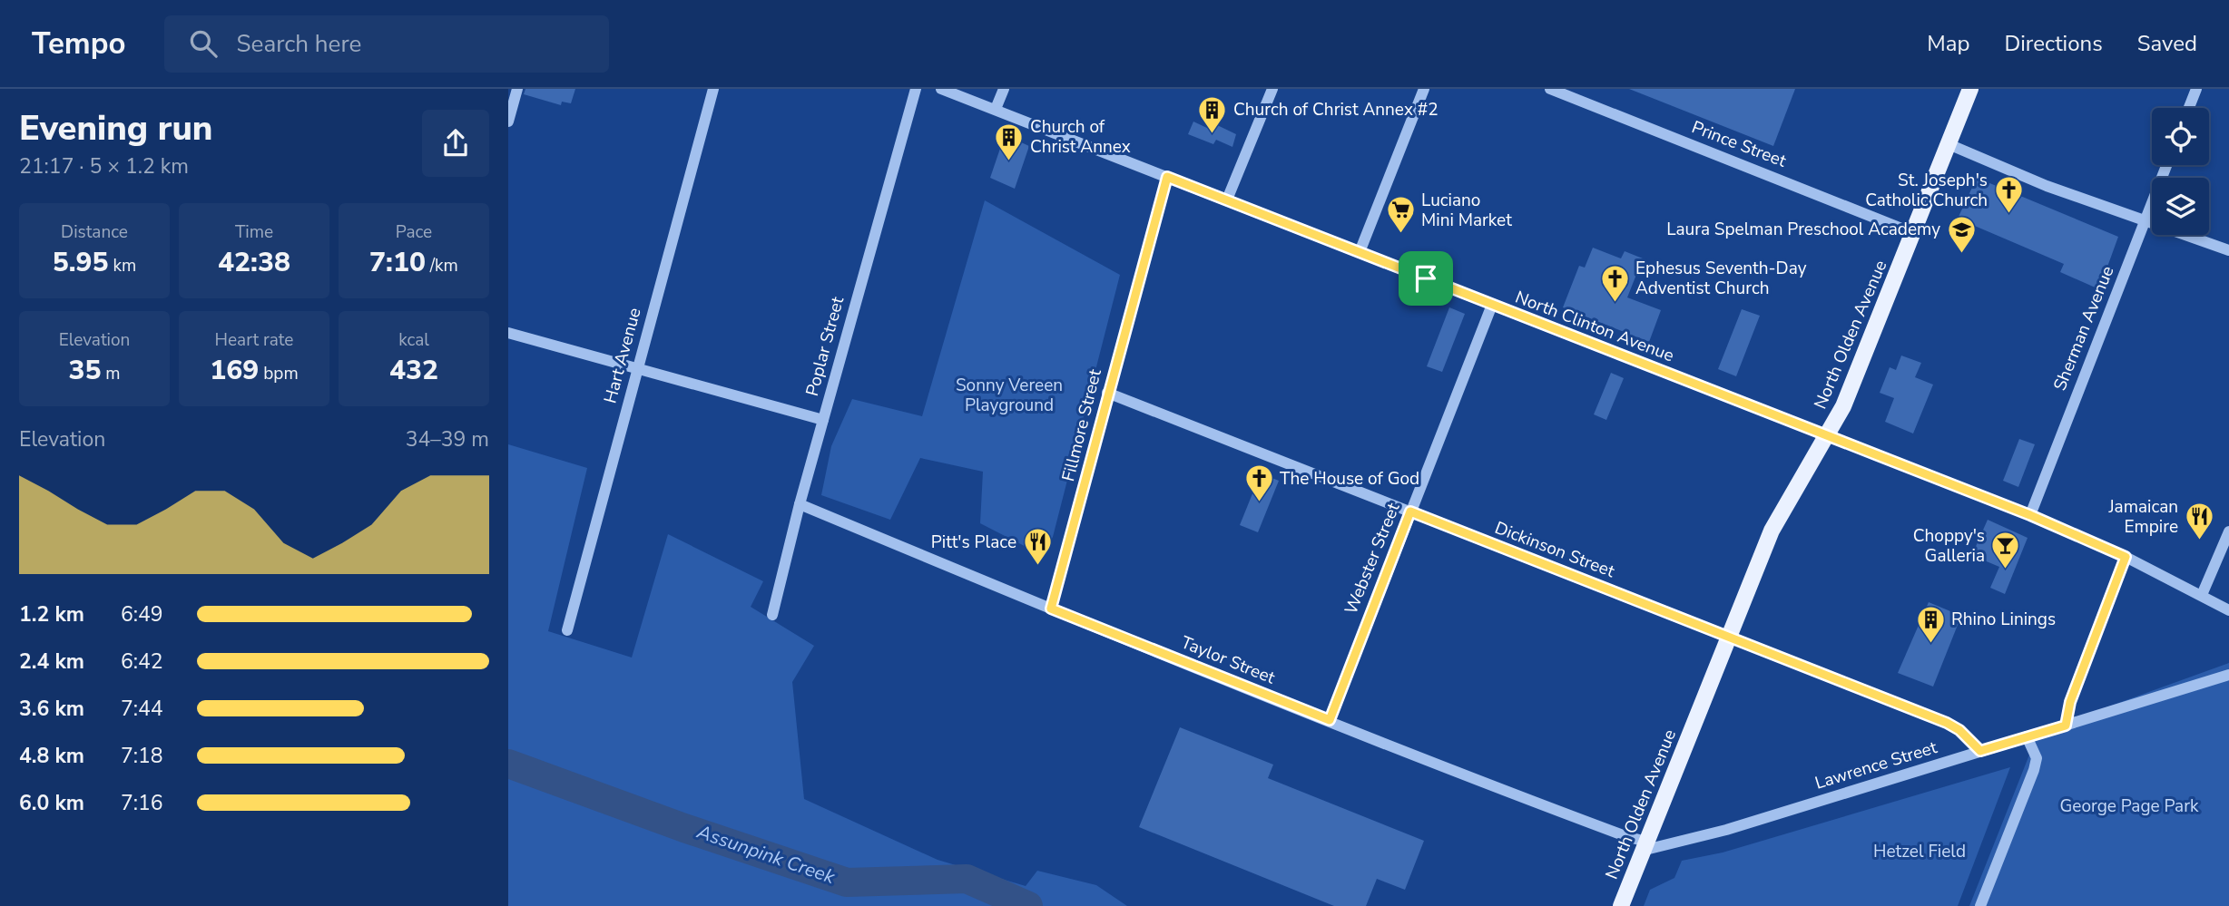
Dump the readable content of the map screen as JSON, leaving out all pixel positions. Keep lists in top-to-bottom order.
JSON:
{
  "streets": {
    "main road": ["North Olden Avenue"],
    "street": [
      "Prince Street",
      "North Clinton Avenue",
      "Sherman Avenue",
      "Poplar Street",
      "Hart Avenue",
      "Fillmore Street",
      "Dickinson Street",
      "Webster Street",
      "Taylor Street",
      "Lawrence Street"
    ]
  },
  "crossings": [
    ["Prince Street", "North Olden Avenue"],
    ["North Clinton Avenue", "Sherman Avenue"],
    ["North Clinton Avenue", "North Olden Avenue"],
    ["North Clinton Avenue", "Fillmore Street"],
    ["North Clinton Avenue", "Webster Street"],
    ["North Olden Avenue", "Dickinson Street"],
    ["North Olden Avenue", "Taylor Street"],
    ["North Olden Avenue", "Lawrence Street"],
    ["Poplar Street", "Taylor Street"],
    ["Fillmore Street", "Dickinson Street"],
    ["Fillmore Street", "Taylor Street"],
    ["Dickinson Street", "Webster Street"],
    ["Dickinson Street", "Lawrence Street"],
    ["Webster Street", "Taylor Street"],
    ["Taylor Street", "Lawrence Street"]
  ],
  "water": ["Assunpink Creek"],
  "parks": ["Sonny Vereen Playground", "George Page Park", "Hetzel Field"],
  "places": {
    "building": ["Church of Christ Annex #2", "Church of Christ Annex", "Rhino Linings"],
    "church": ["St. Joseph's Catholic Church", "Ephesus Seventh-Day Adventist Church", "The House of God"],
    "supermarket": ["Luciano Mini Market"],
    "school or university": ["Laura Spelman Preschool Academy"],
    "restaurant": ["Jamaican Empire", "Pitt's Place"],
    "bar": ["Choppy's Galleria"]
  },
  "page": {
    "header": "Tempo",
    "search": "Search here",
    "nav": ["Map", "Directions", "Saved"],
    "heading": ["Evening run", "21:17 · 5 × 1.2 km"],
    "stats": [
      ["Distance", "5.95 km"],
      ["Time", "42:38"],
      ["Pace", "7:10 /km"],
      ["Elevation", "35 m"],
      ["Heart rate", "169 bpm"],
      ["kcal", "432"]
    ],
    "chart": ["Elevation", "34–39 m"],
    "list": [
      {
        "name": "1.2 km",
        "note": "6:49"
      },
      {
        "name": "2.4 km",
        "note": "6:42"
      },
      {
        "name": "3.6 km",
        "note": "7:44"
      },
      {
        "name": "4.8 km",
        "note": "7:18"
      },
      {
        "name": "6.0 km",
        "note": "7:16"
      }
    ]
  }
}
